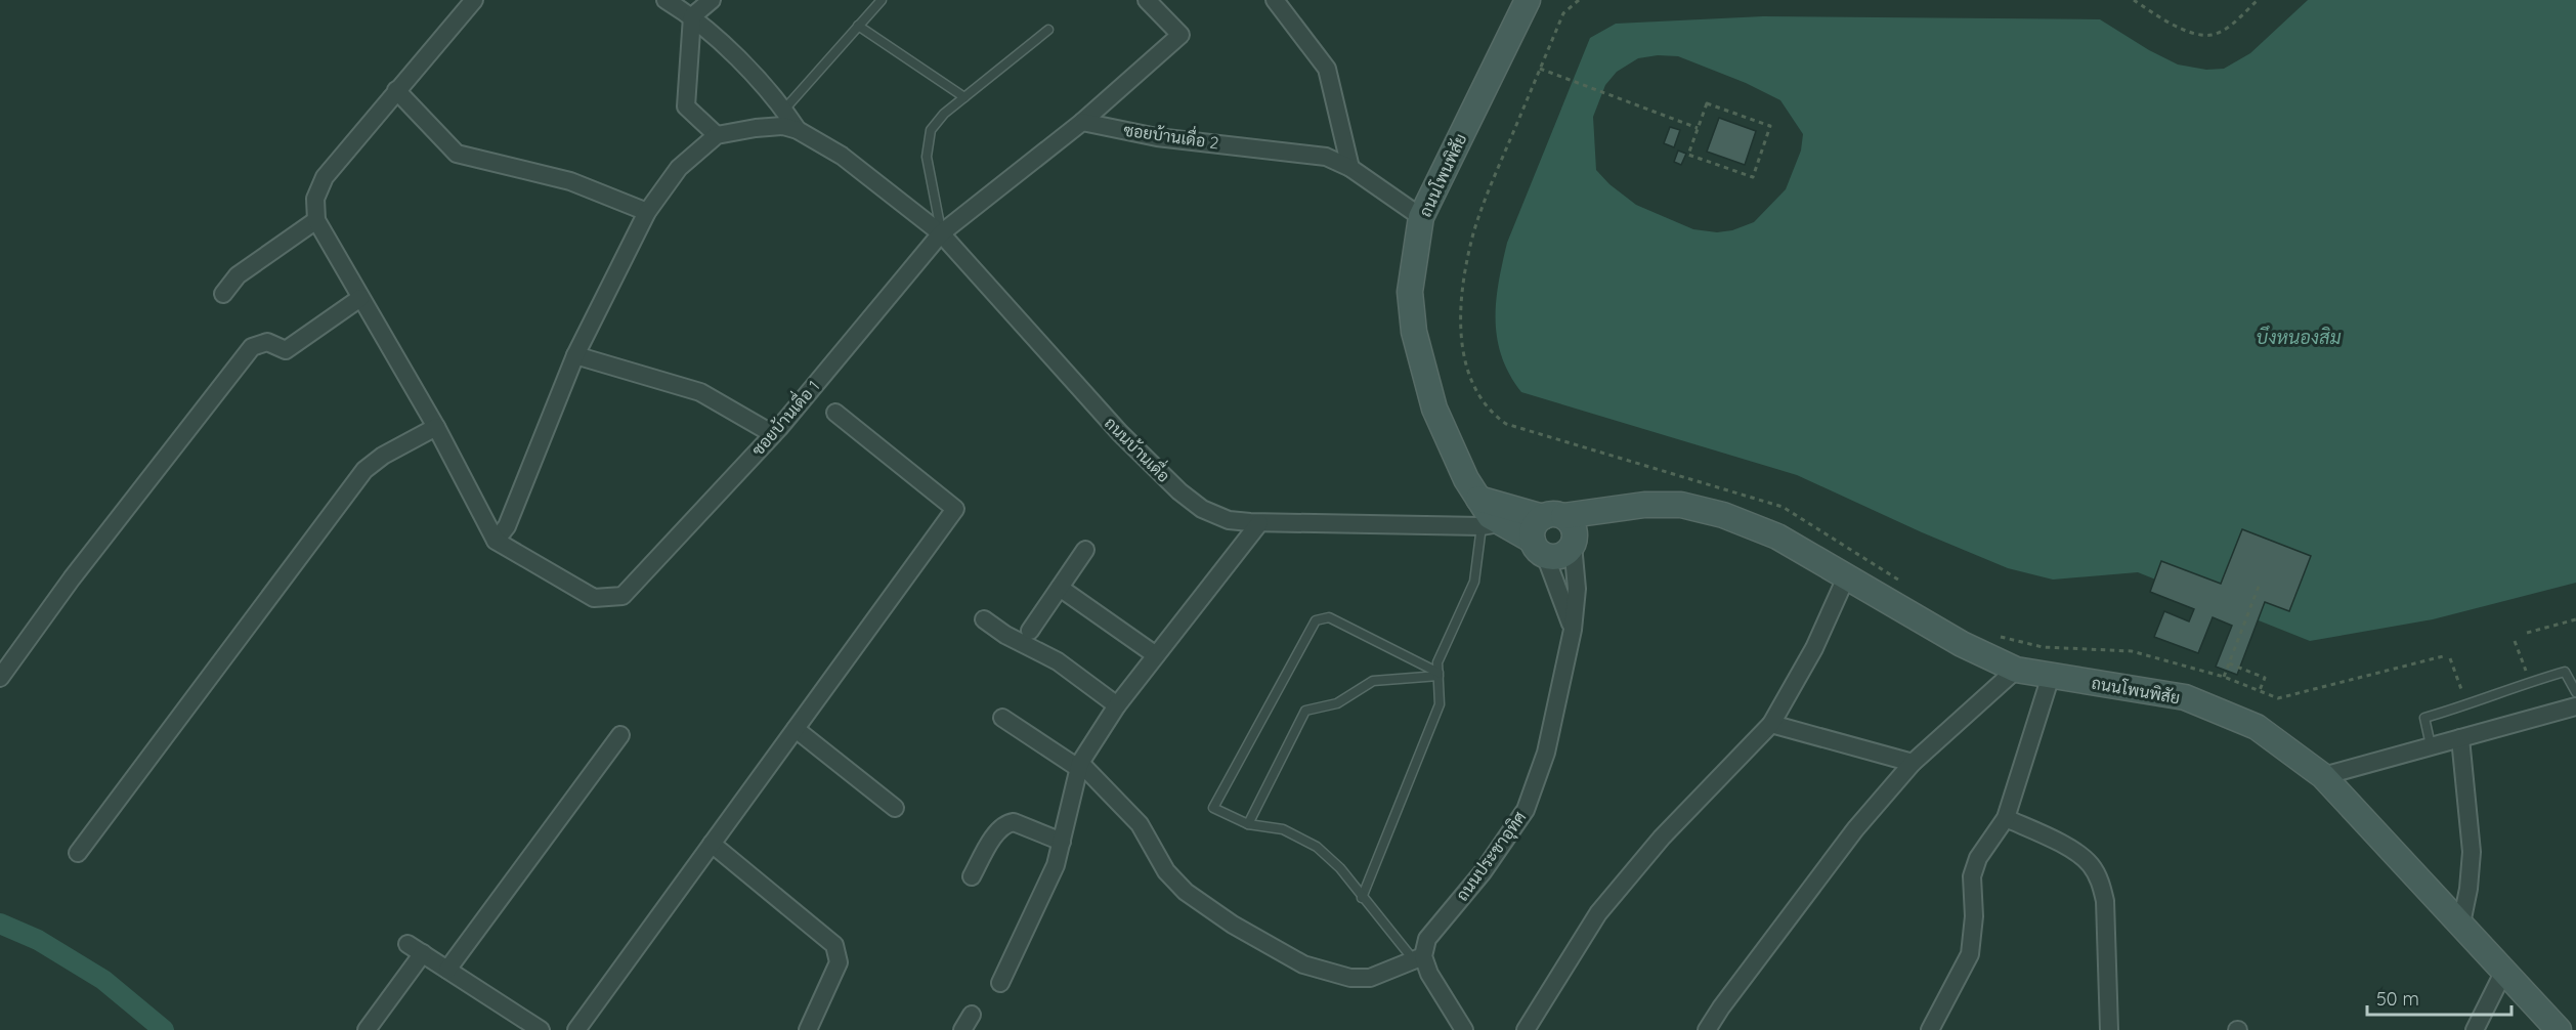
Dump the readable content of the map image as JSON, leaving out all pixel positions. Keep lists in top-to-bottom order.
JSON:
{
  "streets": {
    "street": [
      "ซอยบ้านเดื่อ 2",
      "ถนนโพนพิสัย",
      "ซอยบ้านเดื่อ 1",
      "ถนนบ้านเดื่อ",
      "ถนนประชาอุทิศ"
    ]
  },
  "crossings": [
    ["ซอยบ้านเดื่อ 2", "ถนนโพนพิสัย"],
    ["ถนนโพนพิสัย", "ถนนบ้านเดื่อ"],
    ["ถนนโพนพิสัย", "ถนนประชาอุทิศ"],
    ["ซอยบ้านเดื่อ 1", "ถนนบ้านเดื่อ"],
    ["ถนนบ้านเดื่อ", "ถนนประชาอุทิศ"]
  ],
  "water": ["บึงหนองสิม"],
  "scale_bar": "50 m"
}
